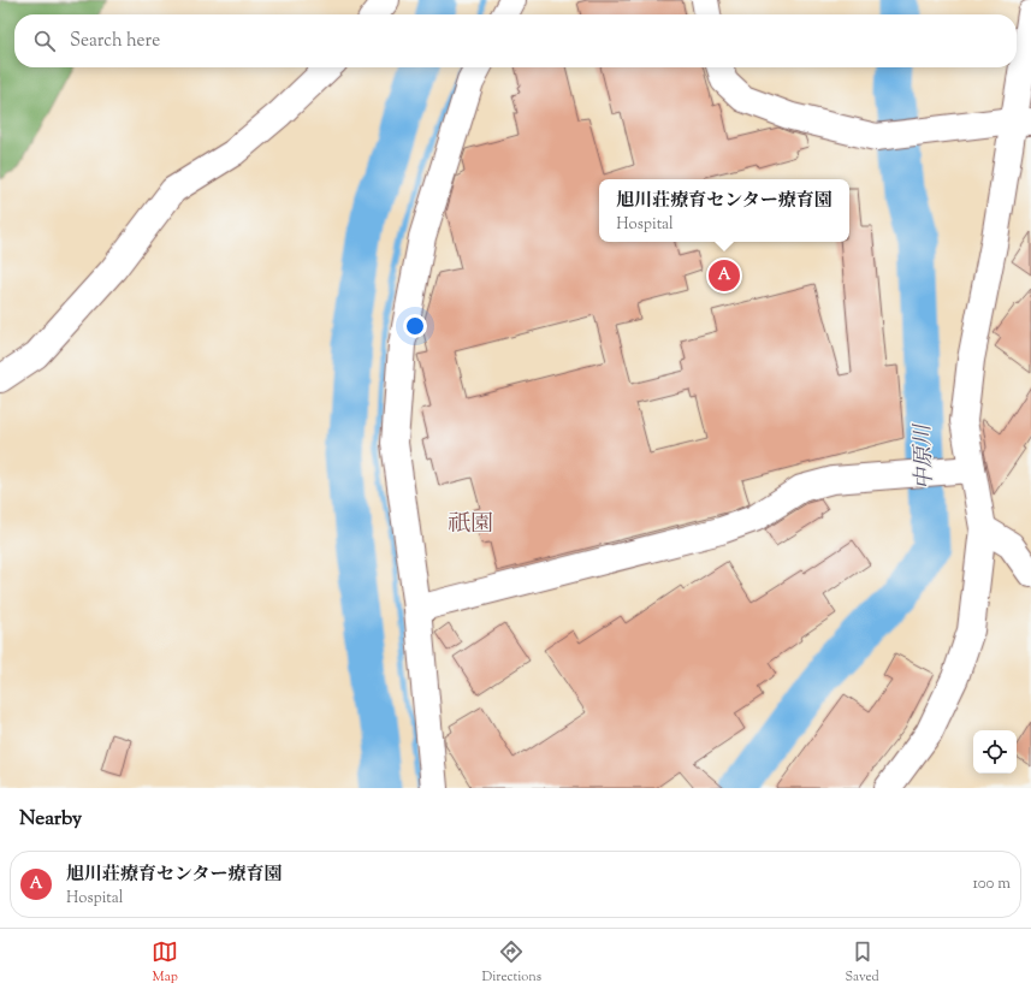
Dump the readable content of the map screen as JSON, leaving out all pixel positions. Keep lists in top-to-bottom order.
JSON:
{
  "districts": ["祇園"],
  "water": ["中原川"],
  "page": {
    "search": "Search here",
    "popup": ["旭川荘療育センター療育園", "Hospital"],
    "pins": "A",
    "heading": "Nearby",
    "list": [
      {
        "mark": "A",
        "name": "旭川荘療育センター療育園",
        "note": "Hospital",
        "value": "100 m"
      }
    ],
    "nav": ["Map", "Directions", "Saved"]
  }
}
